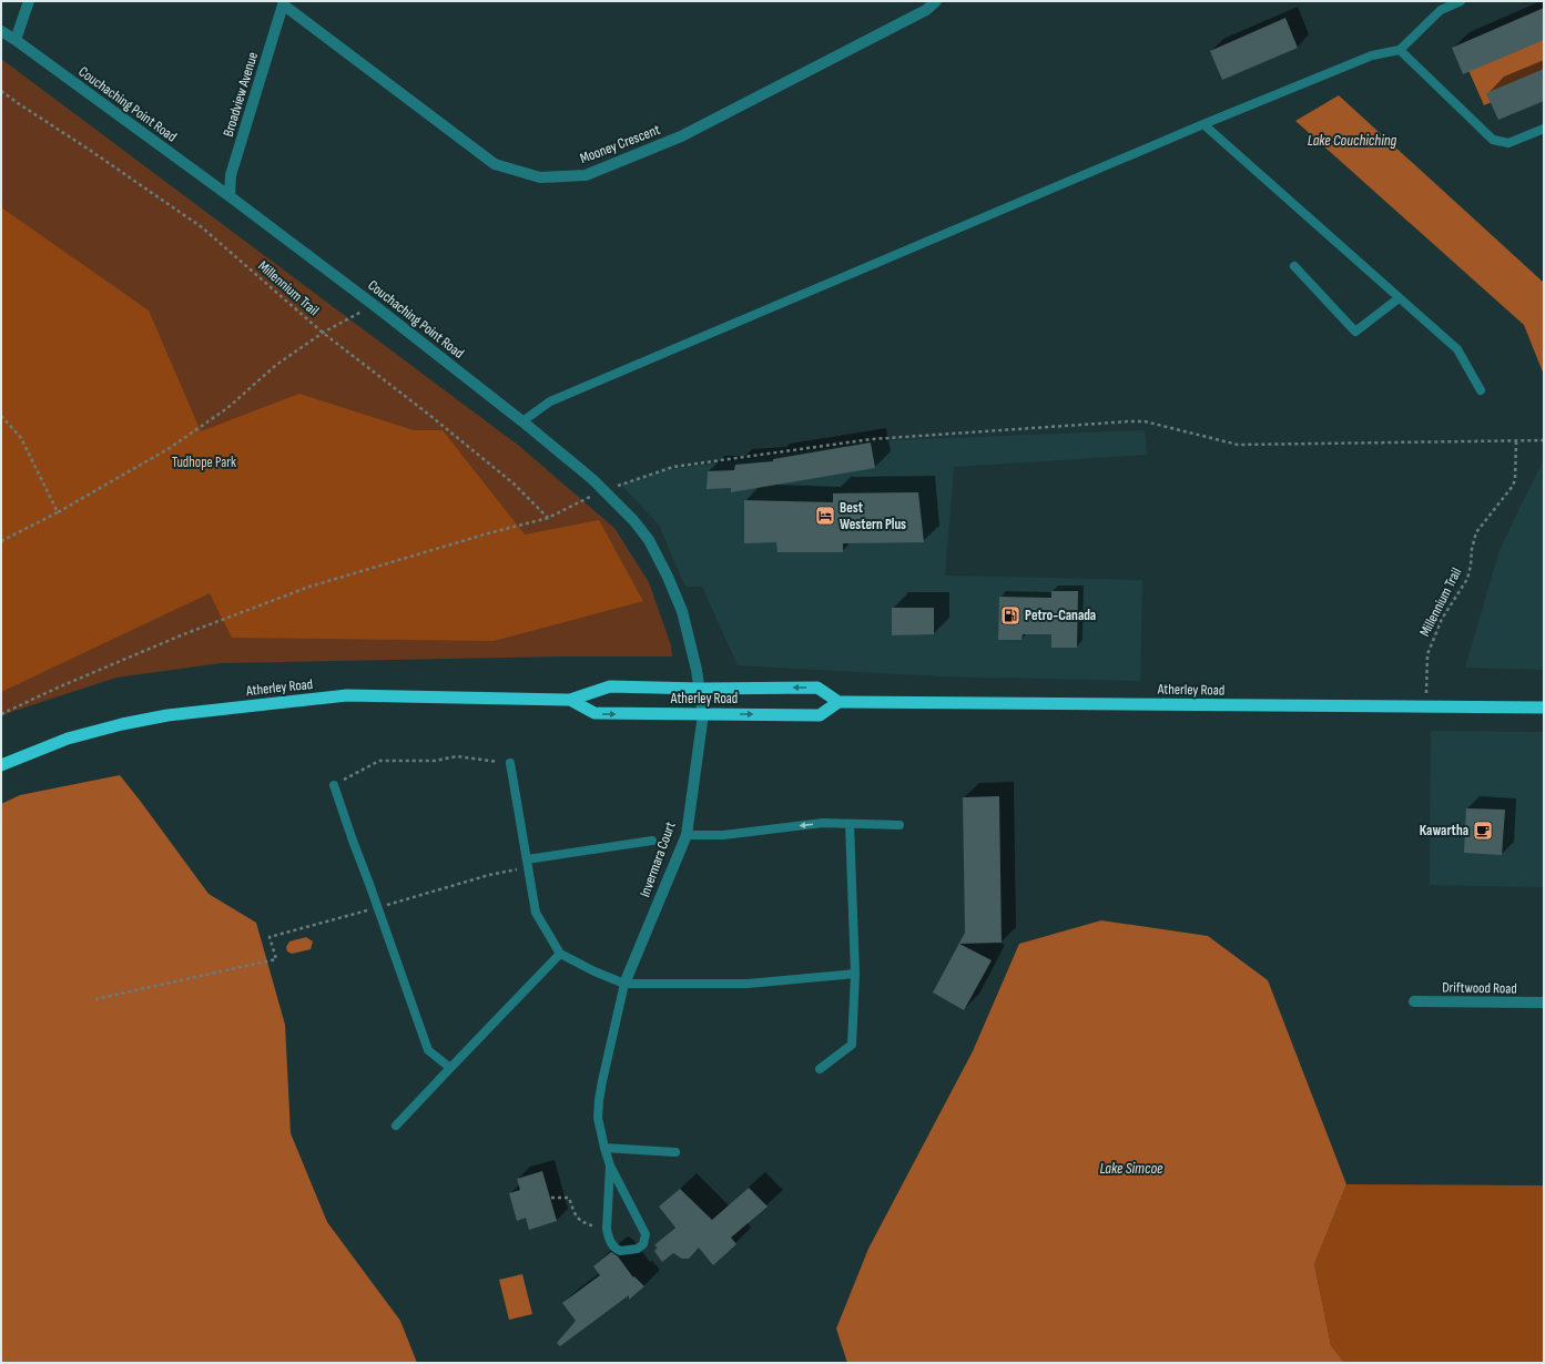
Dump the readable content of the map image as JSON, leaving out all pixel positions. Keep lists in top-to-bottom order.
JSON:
{
  "streets": {
    "highway": ["Atherley Road"],
    "street": [
      "Broadview Avenue",
      "Couchaching Point Road",
      "Mooney Crescent",
      "Invermara Court",
      "Driftwood Road"
    ],
    "path": ["Millennium Trail"]
  },
  "crossings": [
    ["Broadview Avenue", "Couchaching Point Road"],
    ["Broadview Avenue", "Mooney Crescent"],
    ["Couchaching Point Road", "Atherley Road"],
    ["Couchaching Point Road", "Invermara Court"],
    ["Millennium Trail", "Atherley Road"],
    ["Atherley Road", "Invermara Court"]
  ],
  "water": ["Lake Couchiching", "Lake Simcoe"],
  "parks": ["Tudhope Park"],
  "places": {
    "hotel": ["Best Western Plus"],
    "fuel station": ["Petro-Canada"],
    "cafe": ["Kawartha"]
  }
}
